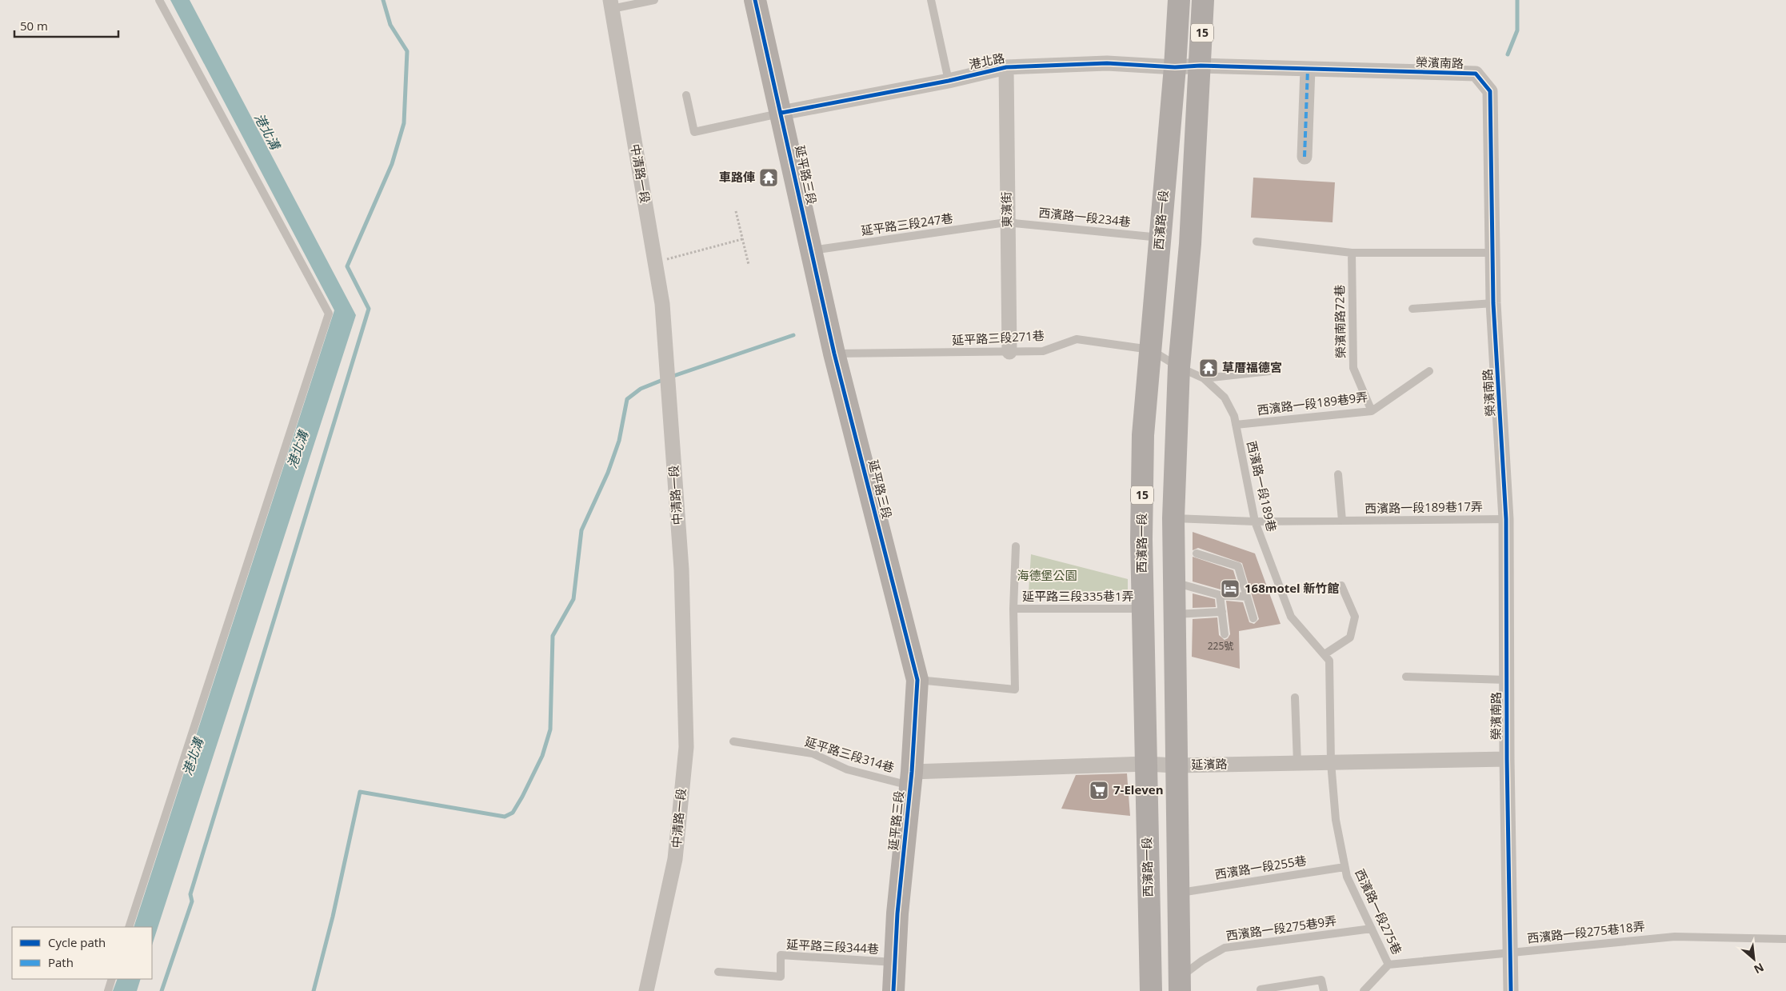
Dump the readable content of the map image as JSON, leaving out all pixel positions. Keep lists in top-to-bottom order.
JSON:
{
  "streets": {
    "main road": ["15", "西濱路一段"],
    "street": [
      "港北路",
      "榮濱南路",
      "中清路一段",
      "延平路三段",
      "東濱街",
      "延濱路"
    ],
    "lane": [
      "西濱路一段234巷",
      "延平路三段247巷",
      "榮濱南路72巷",
      "延平路三段271巷",
      "西濱路一段189巷9弄",
      "西濱路一段189巷",
      "西濱路一段189巷17弄",
      "延平路三段335巷1弄",
      "延平路三段314巷",
      "西濱路一段255巷",
      "西濱路一段275巷",
      "西濱路一段275巷9弄",
      "西濱路一段275巷18弄",
      "延平路三段344巷"
    ]
  },
  "crossings": [
    ["15", "港北路"],
    ["15", "榮濱南路"],
    ["15", "延平路三段271巷"],
    ["15", "西濱路一段189巷"],
    ["15", "西濱路一段189巷17弄"],
    ["15", "延濱路"],
    ["15", "西濱路一段255巷"],
    ["15", "西濱路一段275巷9弄"],
    ["港北路", "榮濱南路"],
    ["港北路", "延平路三段"],
    ["港北路", "東濱街"],
    ["港北路", "西濱路一段"],
    ["榮濱南路", "西濱路一段189巷17弄"],
    ["榮濱南路", "延濱路"],
    ["榮濱南路", "西濱路一段275巷18弄"],
    ["延平路三段", "延平路三段247巷"],
    ["延平路三段", "延平路三段271巷"],
    ["延平路三段", "延平路三段335巷1弄"],
    ["延平路三段", "延平路三段314巷"],
    ["延平路三段", "延濱路"],
    ["延平路三段", "延平路三段344巷"],
    ["東濱街", "西濱路一段234巷"],
    ["東濱街", "延平路三段247巷"],
    ["東濱街", "延平路三段271巷"],
    ["西濱路一段234巷", "西濱路一段"],
    ["西濱路一段234巷", "延平路三段247巷"],
    ["西濱路一段", "延平路三段271巷"],
    ["西濱路一段", "延平路三段335巷1弄"],
    ["西濱路一段", "延濱路"],
    ["榮濱南路72巷", "西濱路一段189巷9弄"],
    ["延平路三段271巷", "西濱路一段189巷"],
    ["西濱路一段189巷9弄", "西濱路一段189巷"],
    ["西濱路一段189巷", "西濱路一段189巷17弄"],
    ["西濱路一段189巷", "延濱路"],
    ["西濱路一段189巷", "西濱路一段275巷"],
    ["延平路三段314巷", "延濱路"],
    ["延濱路", "西濱路一段275巷"],
    ["西濱路一段255巷", "西濱路一段275巷"],
    ["西濱路一段275巷", "西濱路一段275巷9弄"],
    ["西濱路一段275巷", "西濱路一段275巷18弄"]
  ],
  "water": ["港北溝"],
  "parks": ["海德堡公園"],
  "places": {
    "temple": ["車路俥", "草厝福德宮"],
    "hotel": ["168motel 新竹館"],
    "supermarket": ["7-Eleven"]
  },
  "house_numbers": ["225號"],
  "legend": ["Cycle path", "Path"],
  "scale_bar": "50 m",
  "north": "bottom right"
}
